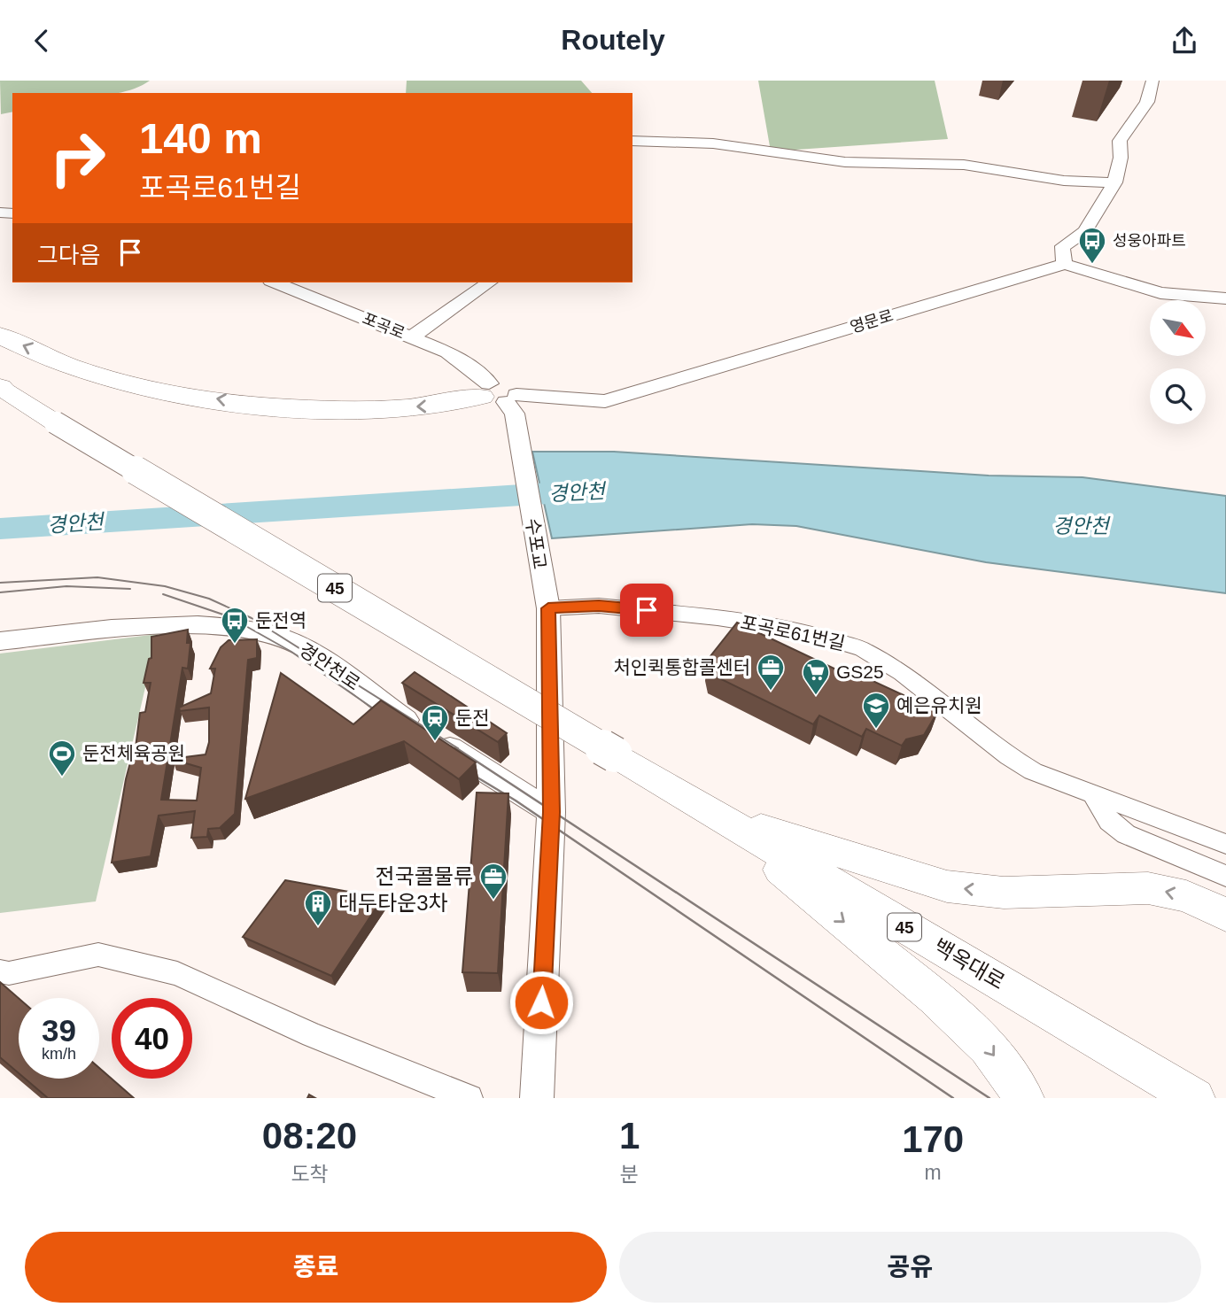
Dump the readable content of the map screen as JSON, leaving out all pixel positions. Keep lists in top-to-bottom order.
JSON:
{
  "streets": {
    "main road": ["45", "백옥대로"],
    "street": [
      "영문로",
      "포곡로",
      "수포교",
      "포곡로61번길",
      "경안천로"
    ]
  },
  "crossings": [
    ["영문로", "포곡로"],
    ["포곡로", "수포교"],
    ["수포교", "포곡로61번길"]
  ],
  "water": ["경안천"],
  "places": {
    "bus stop": ["성웅아파트", "둔전역"],
    "office": ["처인퀵통합콜센터", "전국콜물류"],
    "supermarket": ["GS25"],
    "school or university": ["예은유치원"],
    "station": ["둔전"],
    "sports": ["둔전체육공원"],
    "building": ["대두타운3차"]
  },
  "north": "bottom right",
  "page": {
    "header": "Routely",
    "turn": ["140 m", "포곡로61번길"],
    "then": "그다음",
    "speed": "39 km/h",
    "limit": "40",
    "eta": [
      "08:20",
      "도착",
      "1",
      "분",
      "170",
      "m"
    ],
    "buttons": ["종료", "공유"]
  }
}
